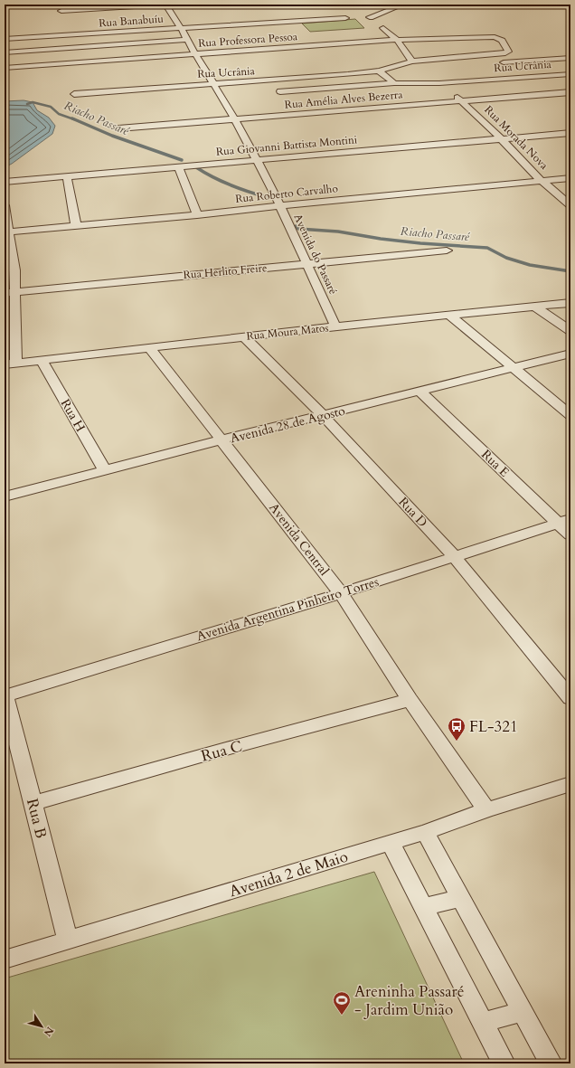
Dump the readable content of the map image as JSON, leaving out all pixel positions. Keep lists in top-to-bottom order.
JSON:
{
  "streets": {
    "street": [
      "Rua Banabuíu",
      "Rua Professora Pessoa",
      "Rua Ucrânia",
      "Rua Amélia Alves Bezerra",
      "Rua Morada Nova",
      "Rua Giovanni Battista Montini",
      "Rua Roberto Carvalho",
      "Avenida do Passaré",
      "Rua Herlito Freire",
      "Rua Moura Matos",
      "Rua H",
      "Avenida 28 de Agosto",
      "Rua E",
      "Rua D",
      "Avenida Central",
      "Avenida Argentina Pinheiro Torres",
      "Rua C",
      "Rua B",
      "Avenida 2 de Maio"
    ]
  },
  "crossings": [
    ["Rua Banabuíu", "Avenida do Passaré"],
    ["Rua Professora Pessoa", "Avenida do Passaré"],
    ["Rua Ucrânia", "Rua Morada Nova"],
    ["Rua Ucrânia", "Avenida do Passaré"],
    ["Rua Amélia Alves Bezerra", "Rua Morada Nova"],
    ["Rua Amélia Alves Bezerra", "Avenida do Passaré"],
    ["Rua Morada Nova", "Rua Giovanni Battista Montini"],
    ["Rua Morada Nova", "Rua Roberto Carvalho"],
    ["Rua Giovanni Battista Montini", "Avenida do Passaré"],
    ["Rua Roberto Carvalho", "Avenida do Passaré"],
    ["Avenida do Passaré", "Rua Herlito Freire"],
    ["Avenida do Passaré", "Rua Moura Matos"],
    ["Rua Moura Matos", "Rua H"],
    ["Rua Moura Matos", "Rua D"],
    ["Rua Moura Matos", "Avenida Central"],
    ["Rua H", "Avenida 28 de Agosto"],
    ["Avenida 28 de Agosto", "Rua E"],
    ["Avenida 28 de Agosto", "Rua D"],
    ["Avenida 28 de Agosto", "Avenida Central"],
    ["Rua E", "Avenida Argentina Pinheiro Torres"],
    ["Rua D", "Avenida Argentina Pinheiro Torres"],
    ["Avenida Central", "Avenida Argentina Pinheiro Torres"],
    ["Avenida Central", "Rua C"],
    ["Avenida Central", "Avenida 2 de Maio"],
    ["Avenida Argentina Pinheiro Torres", "Rua B"],
    ["Rua C", "Rua B"],
    ["Rua B", "Avenida 2 de Maio"]
  ],
  "water": ["Riacho Passaré"],
  "places": {
    "bus stop": ["FL-321"],
    "sports": ["Areninha Passaré - Jardim União"]
  },
  "north": "bottom right"
}
